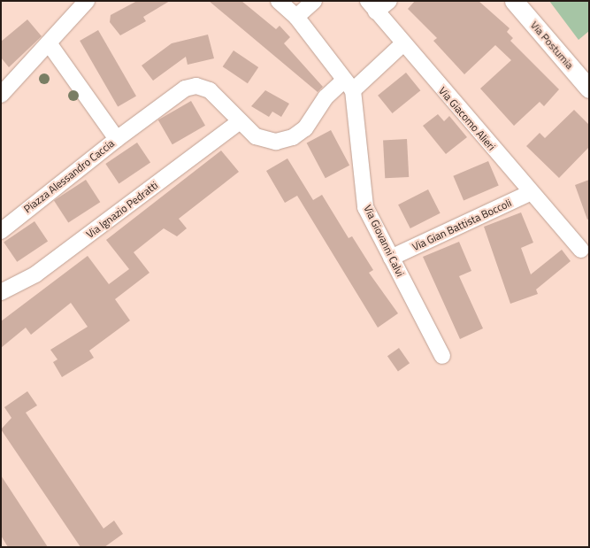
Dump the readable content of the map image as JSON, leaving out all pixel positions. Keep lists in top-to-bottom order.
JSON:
{
  "streets": {
    "street": [
      "Via Postumia",
      "Via Giacomo Alieri",
      "Piazza Alessandro Caccia",
      "Via Ignazio Pedratti",
      "Via Gian Battista Boccoli",
      "Via Giovanni Calvi"
    ]
  },
  "crossings": [
    ["Via Giacomo Alieri", "Via Gian Battista Boccoli"],
    ["Via Gian Battista Boccoli", "Via Giovanni Calvi"]
  ]
}
